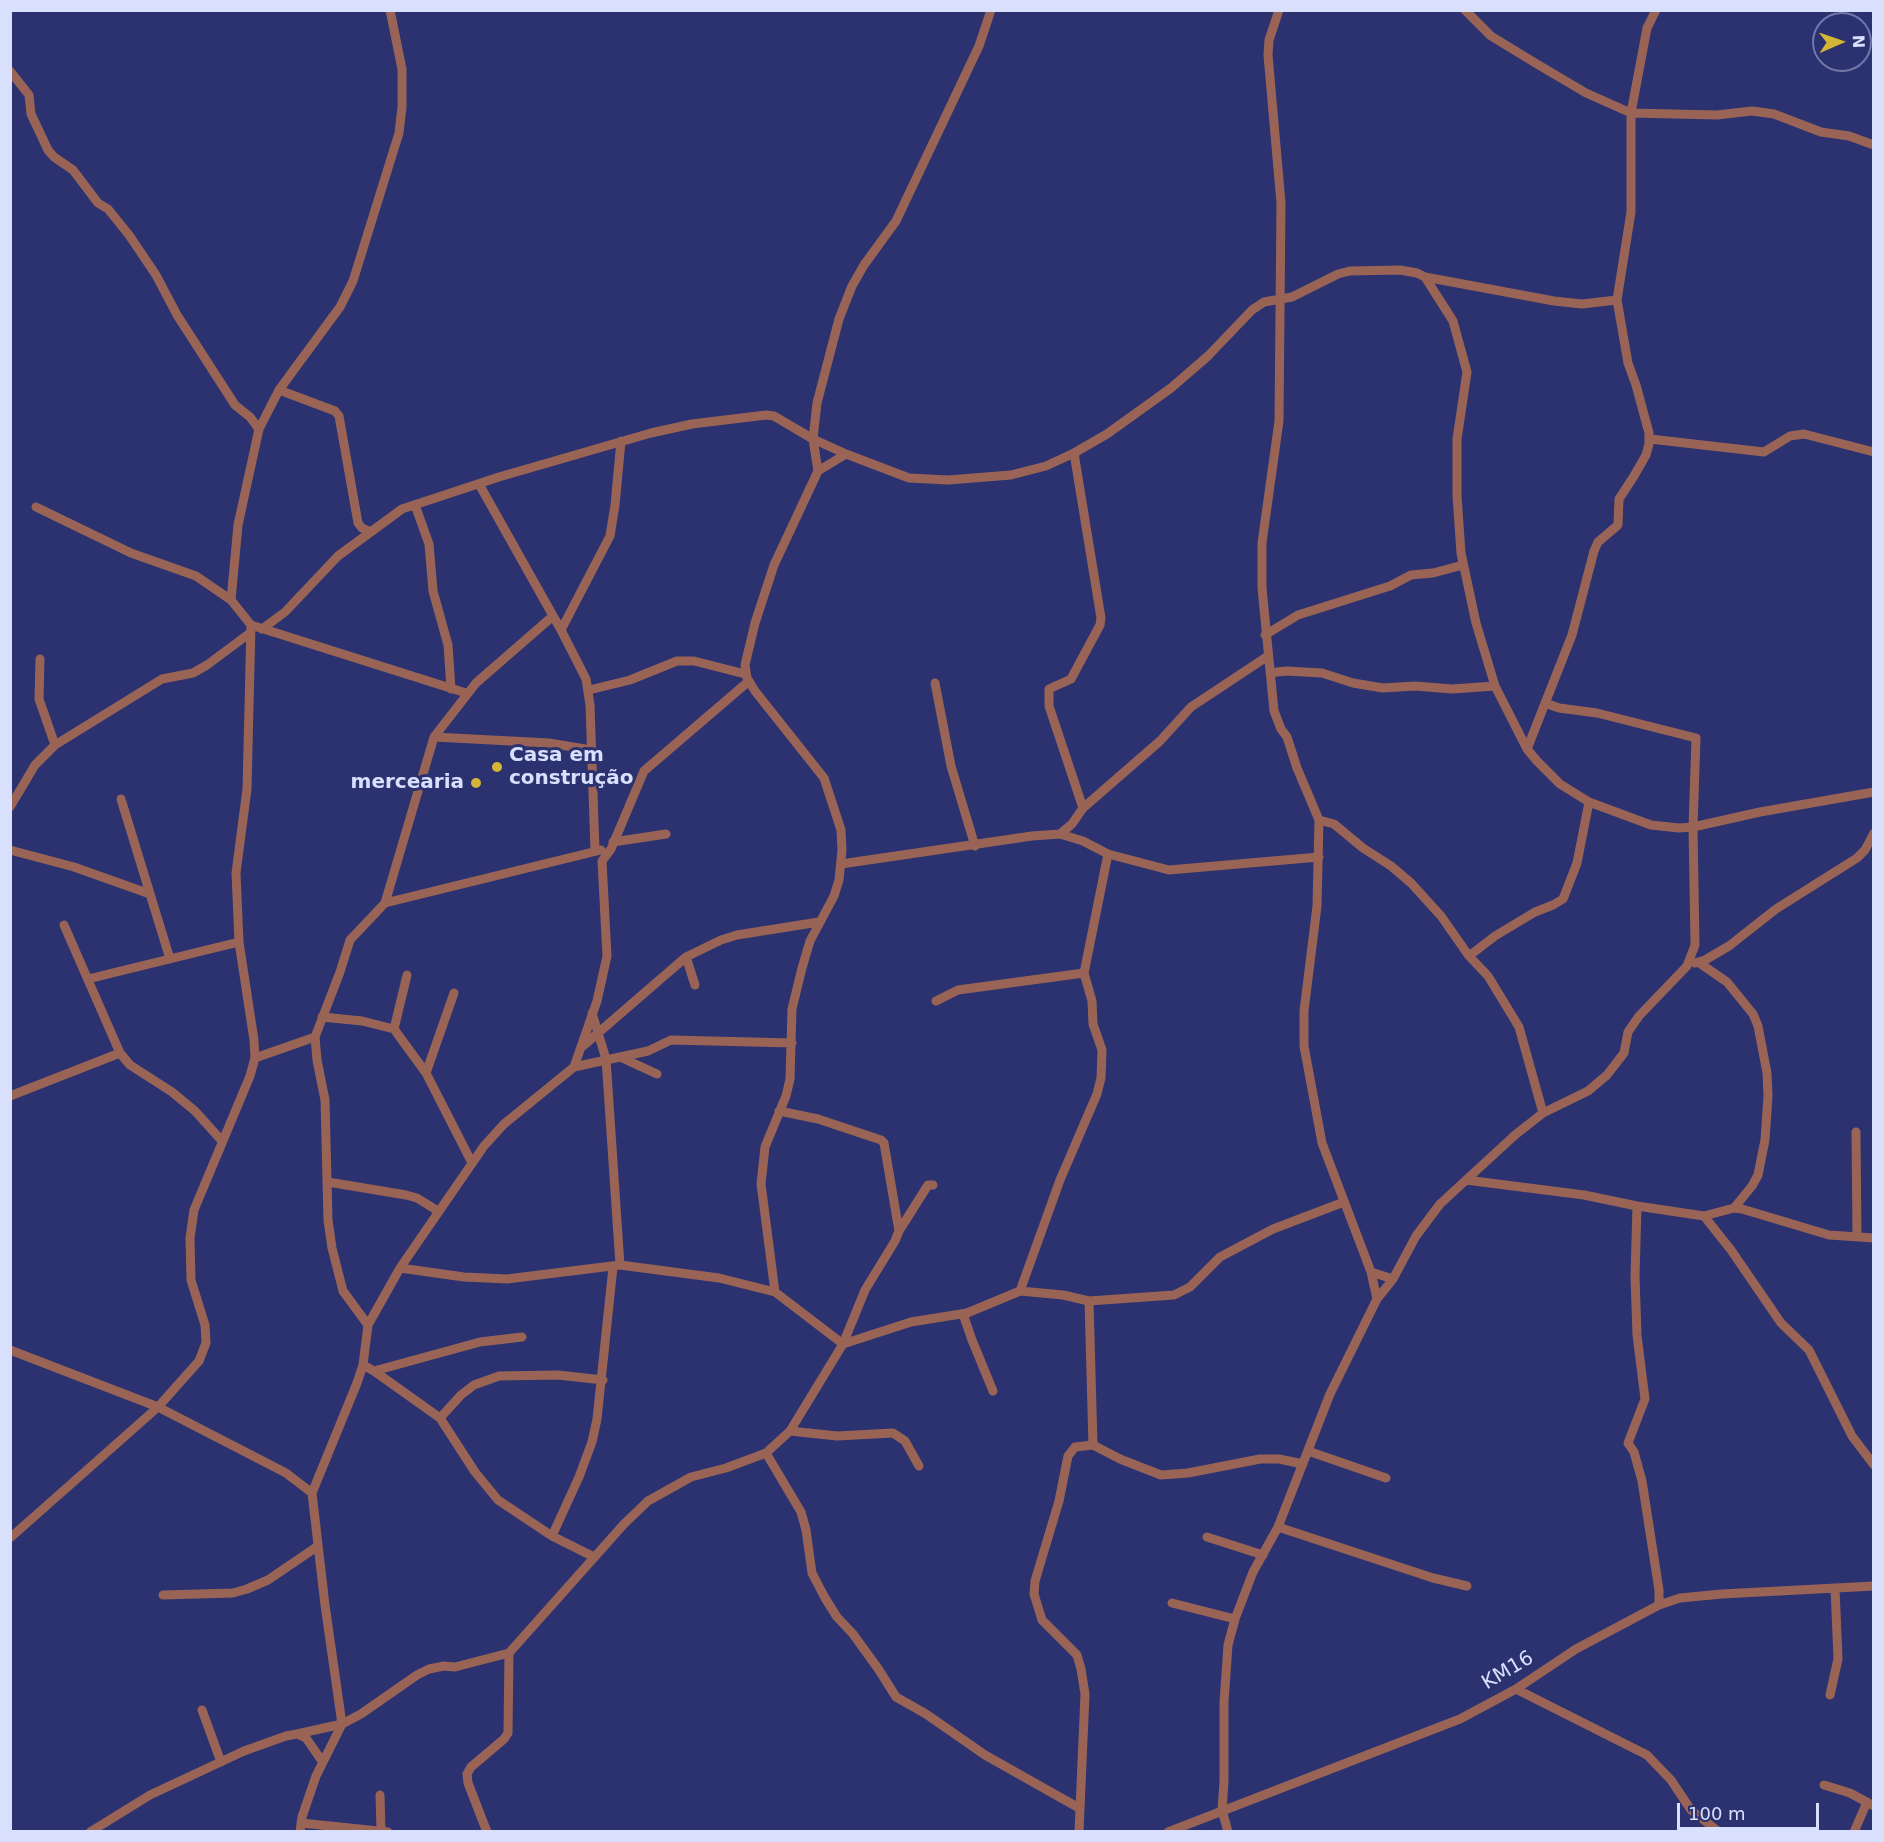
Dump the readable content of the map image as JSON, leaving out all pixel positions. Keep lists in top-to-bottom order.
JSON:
{
  "streets": {
    "street": ["KM16"]
  },
  "places": ["Casa em construção", "mercearia"],
  "scale_bar": "100 m",
  "north": "right"
}
